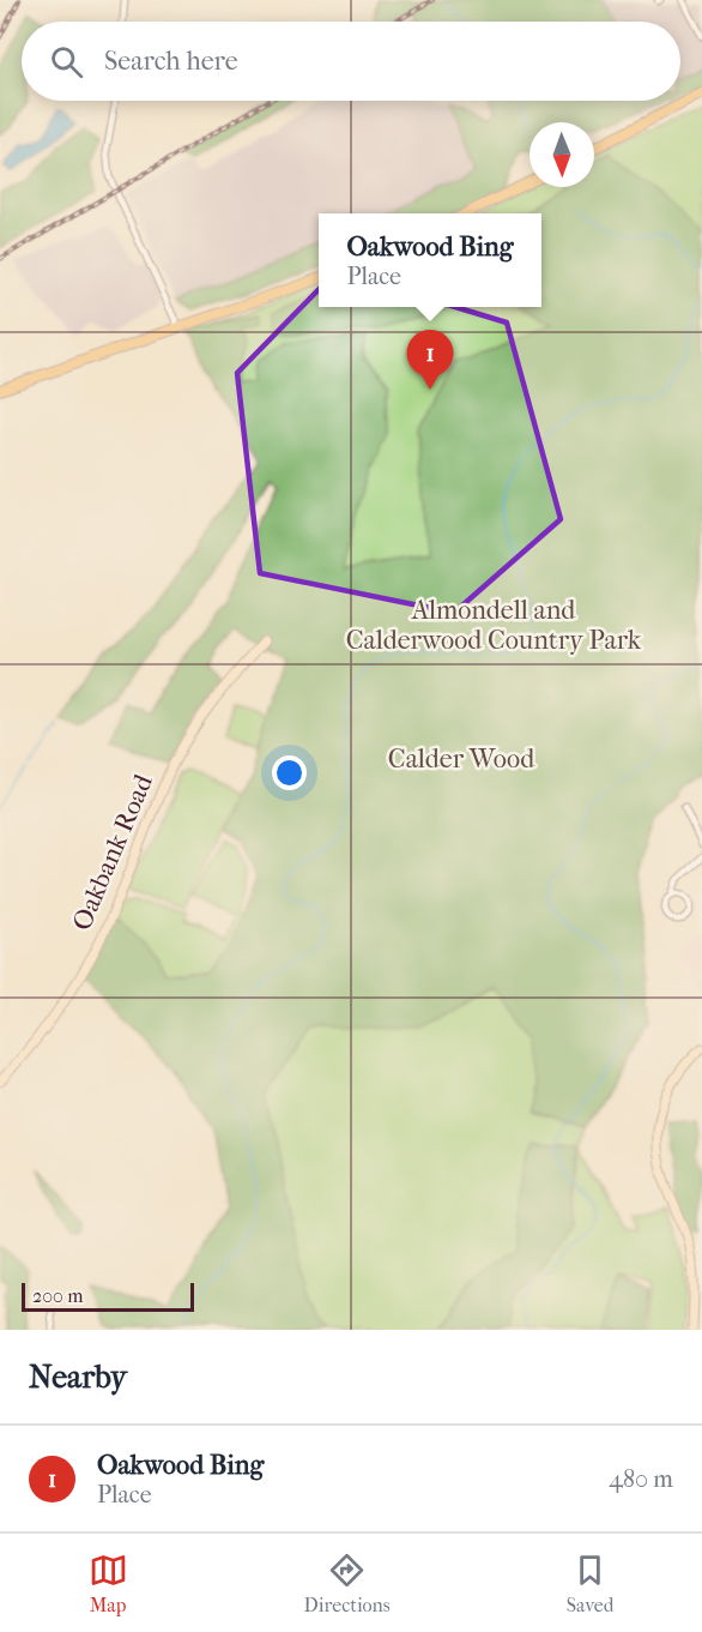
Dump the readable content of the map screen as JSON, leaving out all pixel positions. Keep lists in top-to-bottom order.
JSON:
{
  "streets": {
    "street": ["Oakbank Road"]
  },
  "parks": ["Almondell and Calderwood Country Park", "Calder Wood"],
  "scale_bar": "200 m",
  "north": "bottom",
  "page": {
    "search": "Search here",
    "popup": ["Oakwood Bing", "Place"],
    "pins": "1",
    "scale": "200 m",
    "heading": "Nearby",
    "list": [
      {
        "mark": "1",
        "name": "Oakwood Bing",
        "note": "Place",
        "value": "480 m"
      }
    ],
    "nav": ["Map", "Directions", "Saved"]
  }
}
